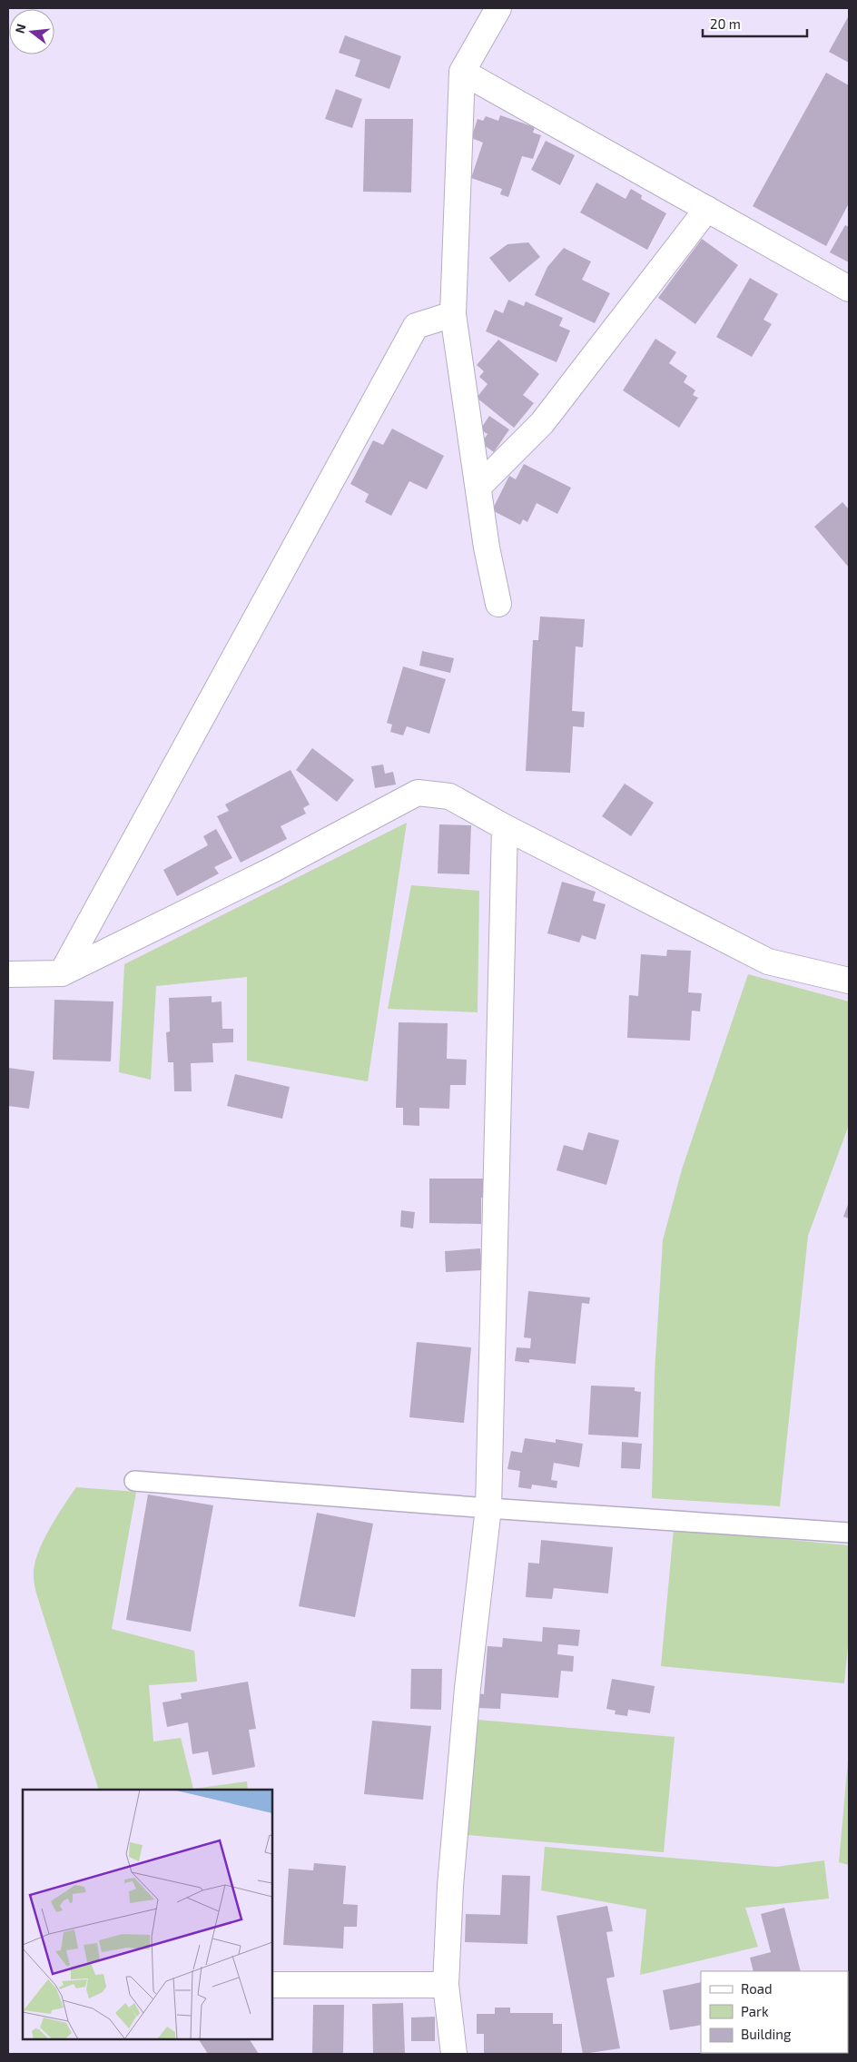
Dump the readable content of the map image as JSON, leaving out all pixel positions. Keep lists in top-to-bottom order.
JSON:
{
  "legend": ["Road", "Park", "Building"],
  "scale_bar": "20 m",
  "north": "left"
}
